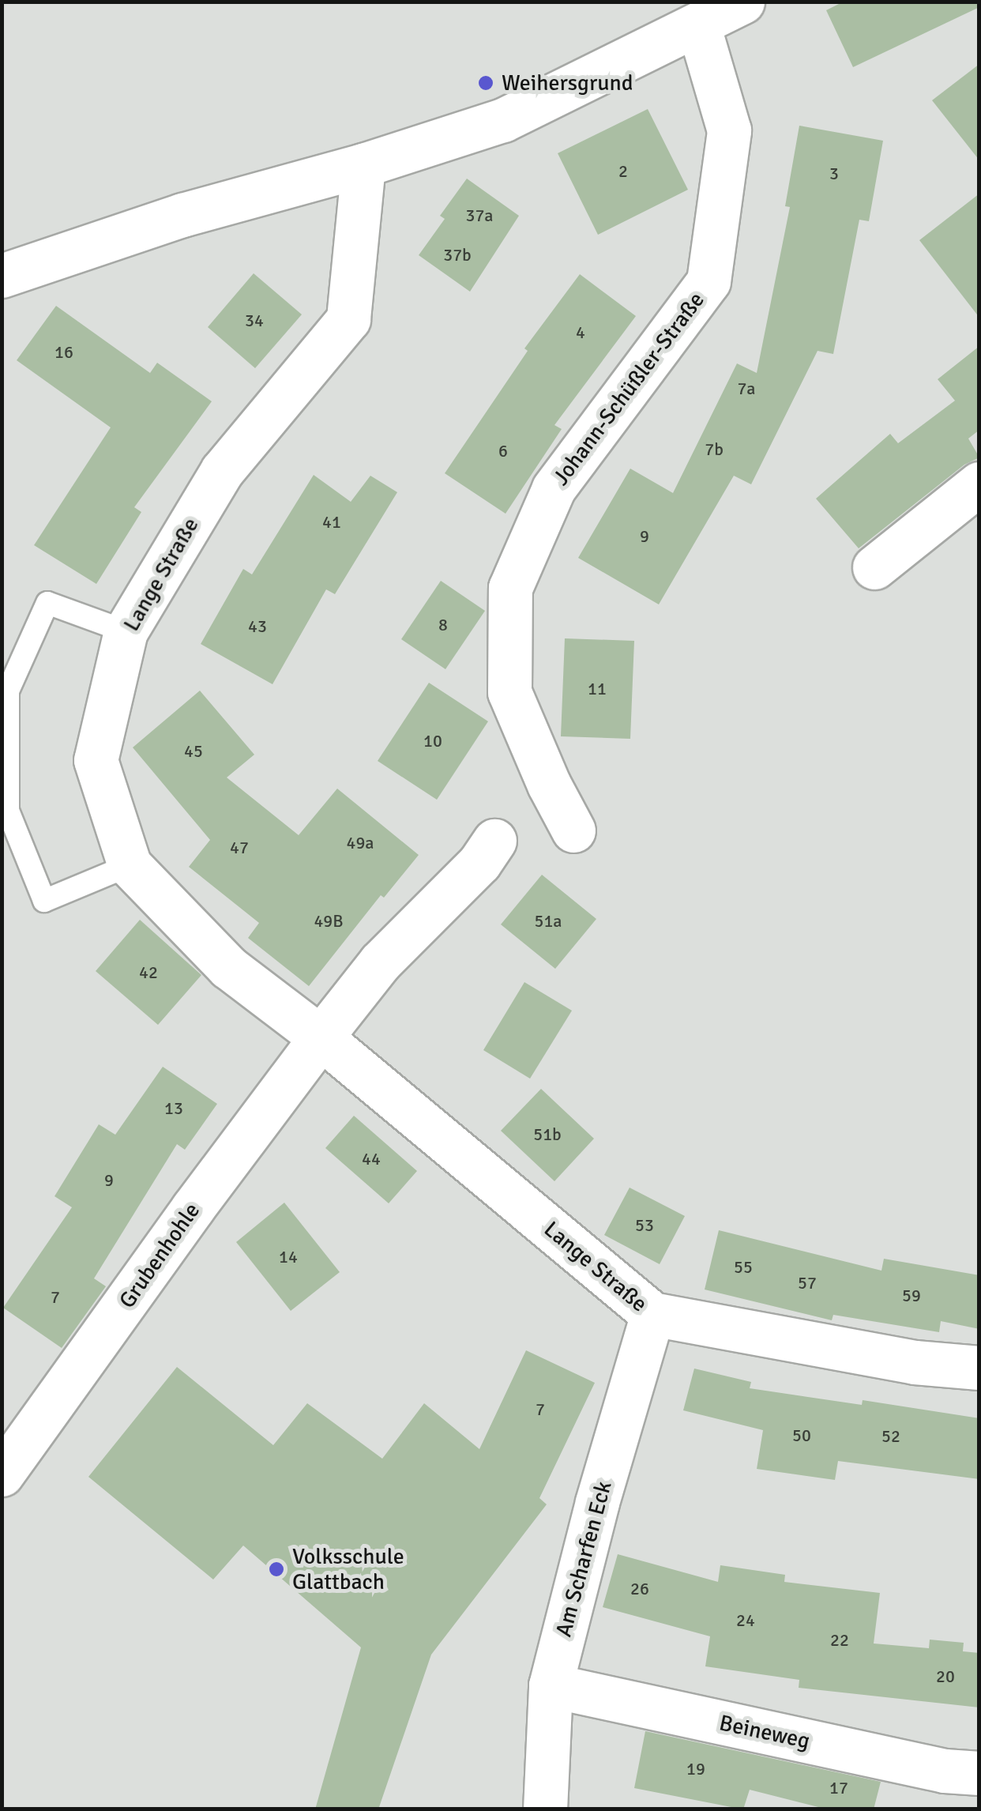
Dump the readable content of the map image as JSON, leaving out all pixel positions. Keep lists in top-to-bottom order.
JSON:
{
  "streets": {
    "street": [
      "Johann-Schüßler-Straße",
      "Lange Straße",
      "Grubenhohle",
      "Am Scharfen Eck",
      "Beineweg"
    ]
  },
  "crossings": [
    ["Lange Straße", "Grubenhohle"],
    ["Lange Straße", "Am Scharfen Eck"],
    ["Am Scharfen Eck", "Beineweg"]
  ],
  "places": ["Weihersgrund", "Volksschule Glattbach"],
  "house_numbers": [
    "2",
    "3",
    "37a",
    "37b",
    "34",
    "4",
    "16",
    "7a",
    "7b",
    "6",
    "41",
    "9",
    "8",
    "43",
    "11",
    "10",
    "45",
    "49a",
    "47",
    "49B",
    "51a",
    "42",
    "13",
    "51b",
    "44",
    "9",
    "53",
    "14",
    "55",
    "57",
    "59",
    "7",
    "7",
    "50",
    "52",
    "26",
    "24",
    "22",
    "20",
    "19",
    "17"
  ]
}
